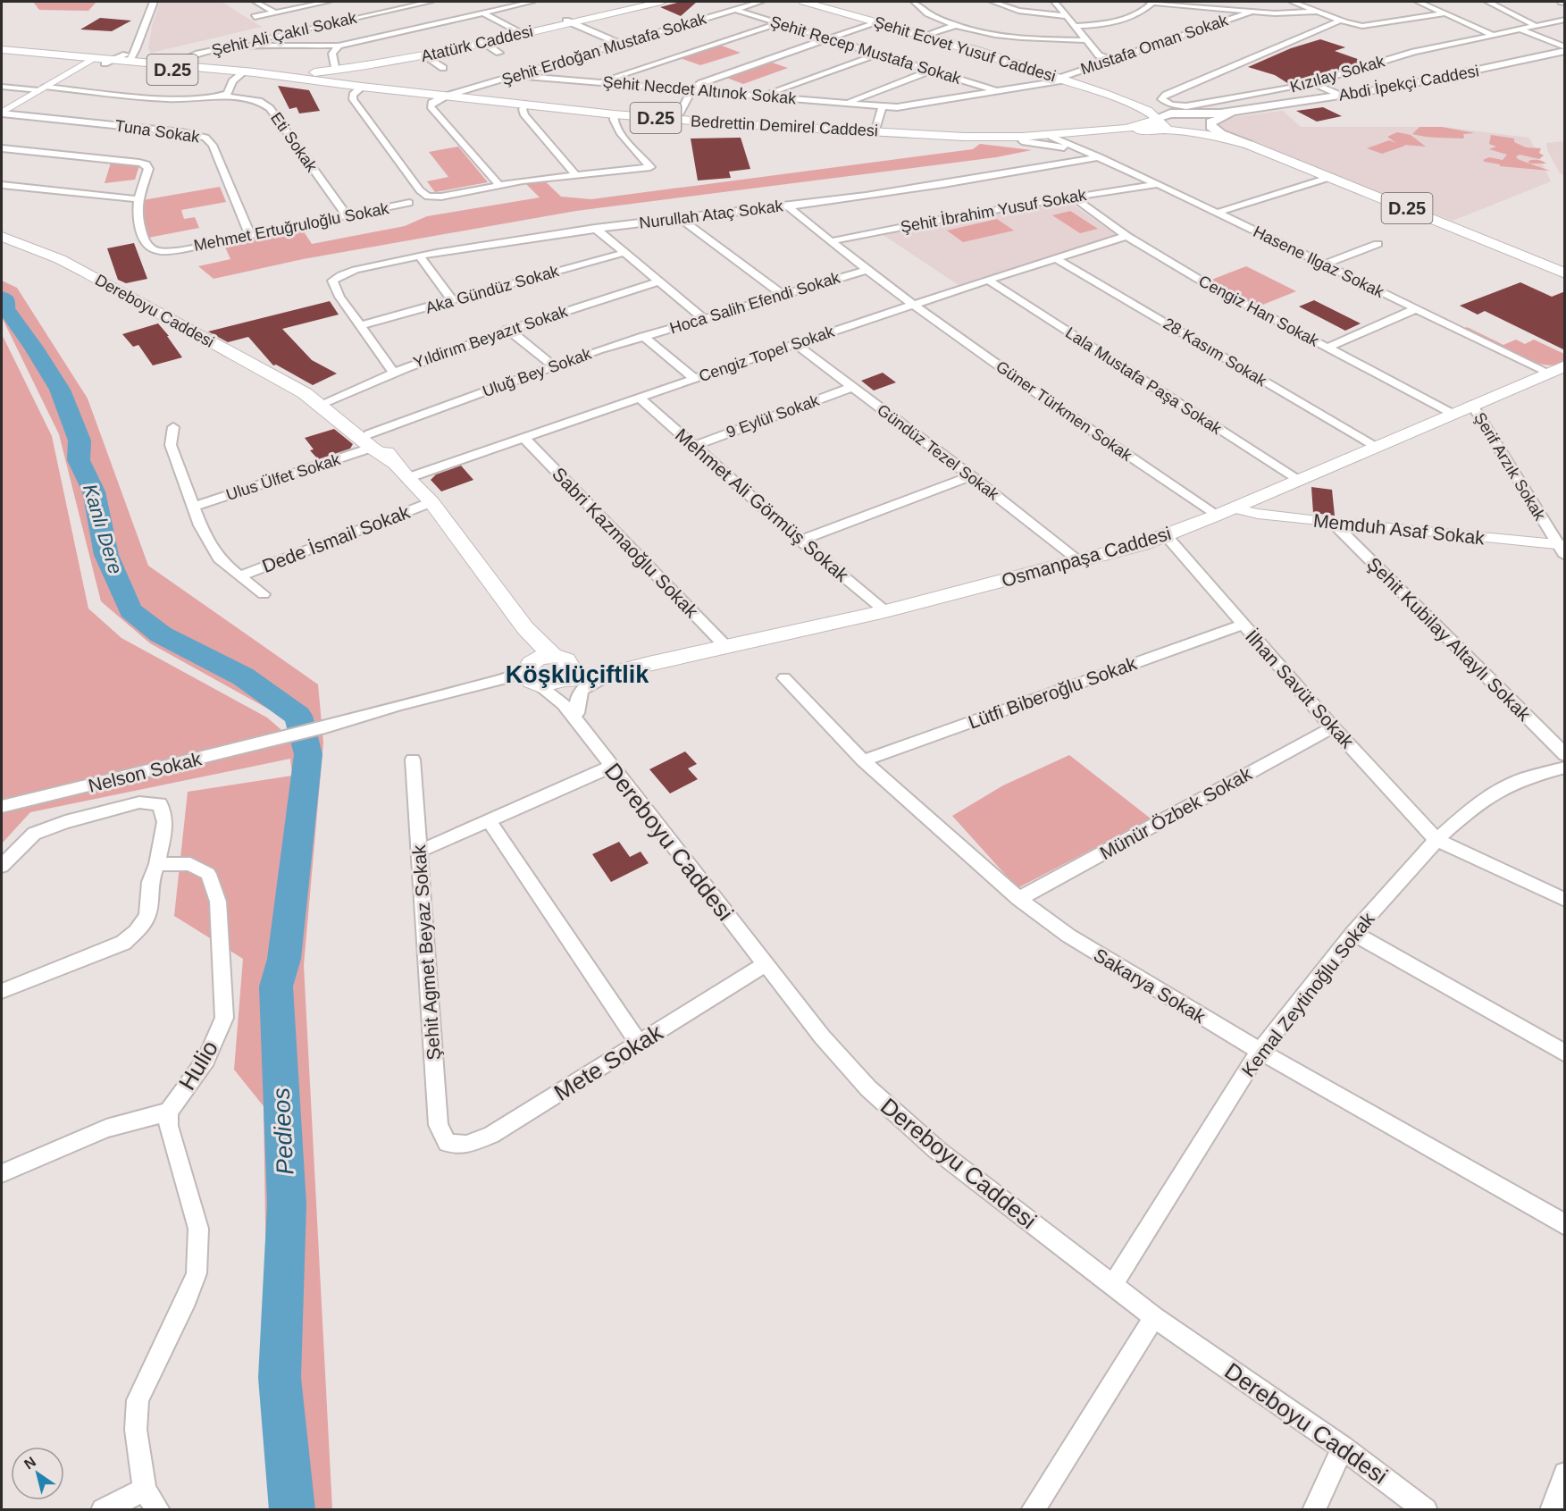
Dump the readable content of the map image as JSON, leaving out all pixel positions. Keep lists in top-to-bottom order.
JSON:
{
  "streets": {
    "main road": [
      "Atatürk Caddesi",
      "Şehit Ecvet Yusuf Caddesi",
      "D.25",
      "Abdi İpekçi Caddesi",
      "Bedrettin Demirel Caddesi",
      "Dereboyu Caddesi",
      "Osmanpaşa Caddesi"
    ],
    "street": [
      "Şehit Ali Çakıl Sokak",
      "Mustafa Oman Sokak",
      "Şehit Erdoğan Mustafa Sokak",
      "Şehit Recep Mustafa Sokak",
      "Kızılay Sokak",
      "Şehit Necdet Altınok Sokak",
      "Tuna Sokak",
      "Eti Sokak",
      "Şehit İbrahim Yusuf Sokak",
      "Nurullah Ataç Sokak",
      "Mehmet Ertuğruloğlu Sokak",
      "Hasene Ilgaz Sokak",
      "Aka Gündüz Sokak",
      "Hoca Salih Efendi Sokak",
      "Cengiz Han Sokak",
      "Yıldirım Beyazıt Sokak",
      "28 Kasım Sokak",
      "Cengiz Topel Sokak",
      "Uluğ Bey Sokak",
      "Lala Mustafa Paşa Sokak",
      "Güner Türkmen Sokak",
      "9 Eylül Sokak",
      "Gündüz Tezel Sokak",
      "Şerif Arzık Sokak",
      "Ulus Ülfet Sokak",
      "Mehmet Ali Görmüş Sokak",
      "Memduh Asaf Sokak",
      "Dede İsmail Sokak",
      "Sabri Kazmaoğlu Sokak",
      "Şehit Kubilay Altaylı Sokak",
      "İlhan Savüt Sokak",
      "Lütfi Biberoğlu Sokak",
      "Nelson Sokak",
      "Münür Özbek Sokak",
      "Şehit Agmet Beyaz Sokak",
      "Sakarya Sokak",
      "Kemal Zeytinoğlu Sokak",
      "Mete Sokak",
      "Hulio"
    ]
  },
  "crossings": [
    ["Şehit Ali Çakıl Sokak", "Bedrettin Demirel Caddesi"],
    ["Atatürk Caddesi", "Bedrettin Demirel Caddesi"],
    ["Mustafa Oman Sokak", "Şehit Ecvet Yusuf Caddesi"],
    ["Mustafa Oman Sokak", "Şehit Recep Mustafa Sokak"],
    ["Mustafa Oman Sokak", "Şehit Necdet Altınok Sokak"],
    ["Şehit Erdoğan Mustafa Sokak", "Şehit Recep Mustafa Sokak"],
    ["Şehit Erdoğan Mustafa Sokak", "Şehit Necdet Altınok Sokak"],
    ["Şehit Erdoğan Mustafa Sokak", "Bedrettin Demirel Caddesi"],
    ["Şehit Ecvet Yusuf Caddesi", "D.25"],
    ["Şehit Ecvet Yusuf Caddesi", "Abdi İpekçi Caddesi"],
    ["Şehit Ecvet Yusuf Caddesi", "Bedrettin Demirel Caddesi"],
    ["Şehit Recep Mustafa Sokak", "Şehit Necdet Altınok Sokak"],
    ["D.25", "Abdi İpekçi Caddesi"],
    ["D.25", "Bedrettin Demirel Caddesi"],
    ["Abdi İpekçi Caddesi", "Bedrettin Demirel Caddesi"],
    ["Bedrettin Demirel Caddesi", "Hasene Ilgaz Sokak"],
    ["Tuna Sokak", "Mehmet Ertuğruloğlu Sokak"],
    ["Eti Sokak", "Mehmet Ertuğruloğlu Sokak"],
    ["Şehit İbrahim Yusuf Sokak", "Hasene Ilgaz Sokak"],
    ["Şehit İbrahim Yusuf Sokak", "Cengiz Han Sokak"],
    ["Şehit İbrahim Yusuf Sokak", "Güner Türkmen Sokak"],
    ["Nurullah Ataç Sokak", "Hasene Ilgaz Sokak"],
    ["Nurullah Ataç Sokak", "Aka Gündüz Sokak"],
    ["Nurullah Ataç Sokak", "Güner Türkmen Sokak"],
    ["Hasene Ilgaz Sokak", "Osmanpaşa Caddesi"],
    ["Hoca Salih Efendi Sokak", "Uluğ Bey Sokak"],
    ["Hoca Salih Efendi Sokak", "Güner Türkmen Sokak"],
    ["Dereboyu Caddesi", "Yıldirım Beyazıt Sokak"],
    ["Dereboyu Caddesi", "Cengiz Topel Sokak"],
    ["Dereboyu Caddesi", "Uluğ Bey Sokak"],
    ["Dereboyu Caddesi", "Ulus Ülfet Sokak"],
    ["Dereboyu Caddesi", "Dede İsmail Sokak"],
    ["Dereboyu Caddesi", "Osmanpaşa Caddesi"],
    ["Dereboyu Caddesi", "Nelson Sokak"],
    ["Dereboyu Caddesi", "Kemal Zeytinoğlu Sokak"],
    ["Dereboyu Caddesi", "Mete Sokak"],
    ["Cengiz Han Sokak", "Cengiz Topel Sokak"],
    ["Cengiz Han Sokak", "Osmanpaşa Caddesi"],
    ["28 Kasım Sokak", "Cengiz Topel Sokak"],
    ["28 Kasım Sokak", "Osmanpaşa Caddesi"],
    ["Cengiz Topel Sokak", "Lala Mustafa Paşa Sokak"],
    ["Cengiz Topel Sokak", "Güner Türkmen Sokak"],
    ["Cengiz Topel Sokak", "Gündüz Tezel Sokak"],
    ["Cengiz Topel Sokak", "Mehmet Ali Görmüş Sokak"],
    ["Cengiz Topel Sokak", "Sabri Kazmaoğlu Sokak"],
    ["Uluğ Bey Sokak", "Ulus Ülfet Sokak"],
    ["Lala Mustafa Paşa Sokak", "Osmanpaşa Caddesi"],
    ["Güner Türkmen Sokak", "Memduh Asaf Sokak"],
    ["Güner Türkmen Sokak", "Osmanpaşa Caddesi"],
    ["9 Eylül Sokak", "Gündüz Tezel Sokak"],
    ["9 Eylül Sokak", "Mehmet Ali Görmüş Sokak"],
    ["Gündüz Tezel Sokak", "Osmanpaşa Caddesi"],
    ["Şerif Arzık Sokak", "Memduh Asaf Sokak"],
    ["Şerif Arzık Sokak", "Osmanpaşa Caddesi"],
    ["Mehmet Ali Görmüş Sokak", "Osmanpaşa Caddesi"],
    ["Memduh Asaf Sokak", "Osmanpaşa Caddesi"],
    ["Memduh Asaf Sokak", "Şehit Kubilay Altaylı Sokak"],
    ["Sabri Kazmaoğlu Sokak", "Osmanpaşa Caddesi"],
    ["Osmanpaşa Caddesi", "İlhan Savüt Sokak"],
    ["İlhan Savüt Sokak", "Lütfi Biberoğlu Sokak"],
    ["İlhan Savüt Sokak", "Münür Özbek Sokak"],
    ["İlhan Savüt Sokak", "Kemal Zeytinoğlu Sokak"],
    ["Lütfi Biberoğlu Sokak", "Sakarya Sokak"],
    ["Münür Özbek Sokak", "Sakarya Sokak"],
    ["Şehit Agmet Beyaz Sokak", "Mete Sokak"],
    ["Sakarya Sokak", "Kemal Zeytinoğlu Sokak"]
  ],
  "districts": ["Köşklüçiftlik"],
  "water": ["Kanlı Dere", "Pedieos"],
  "north": "top left"
}
